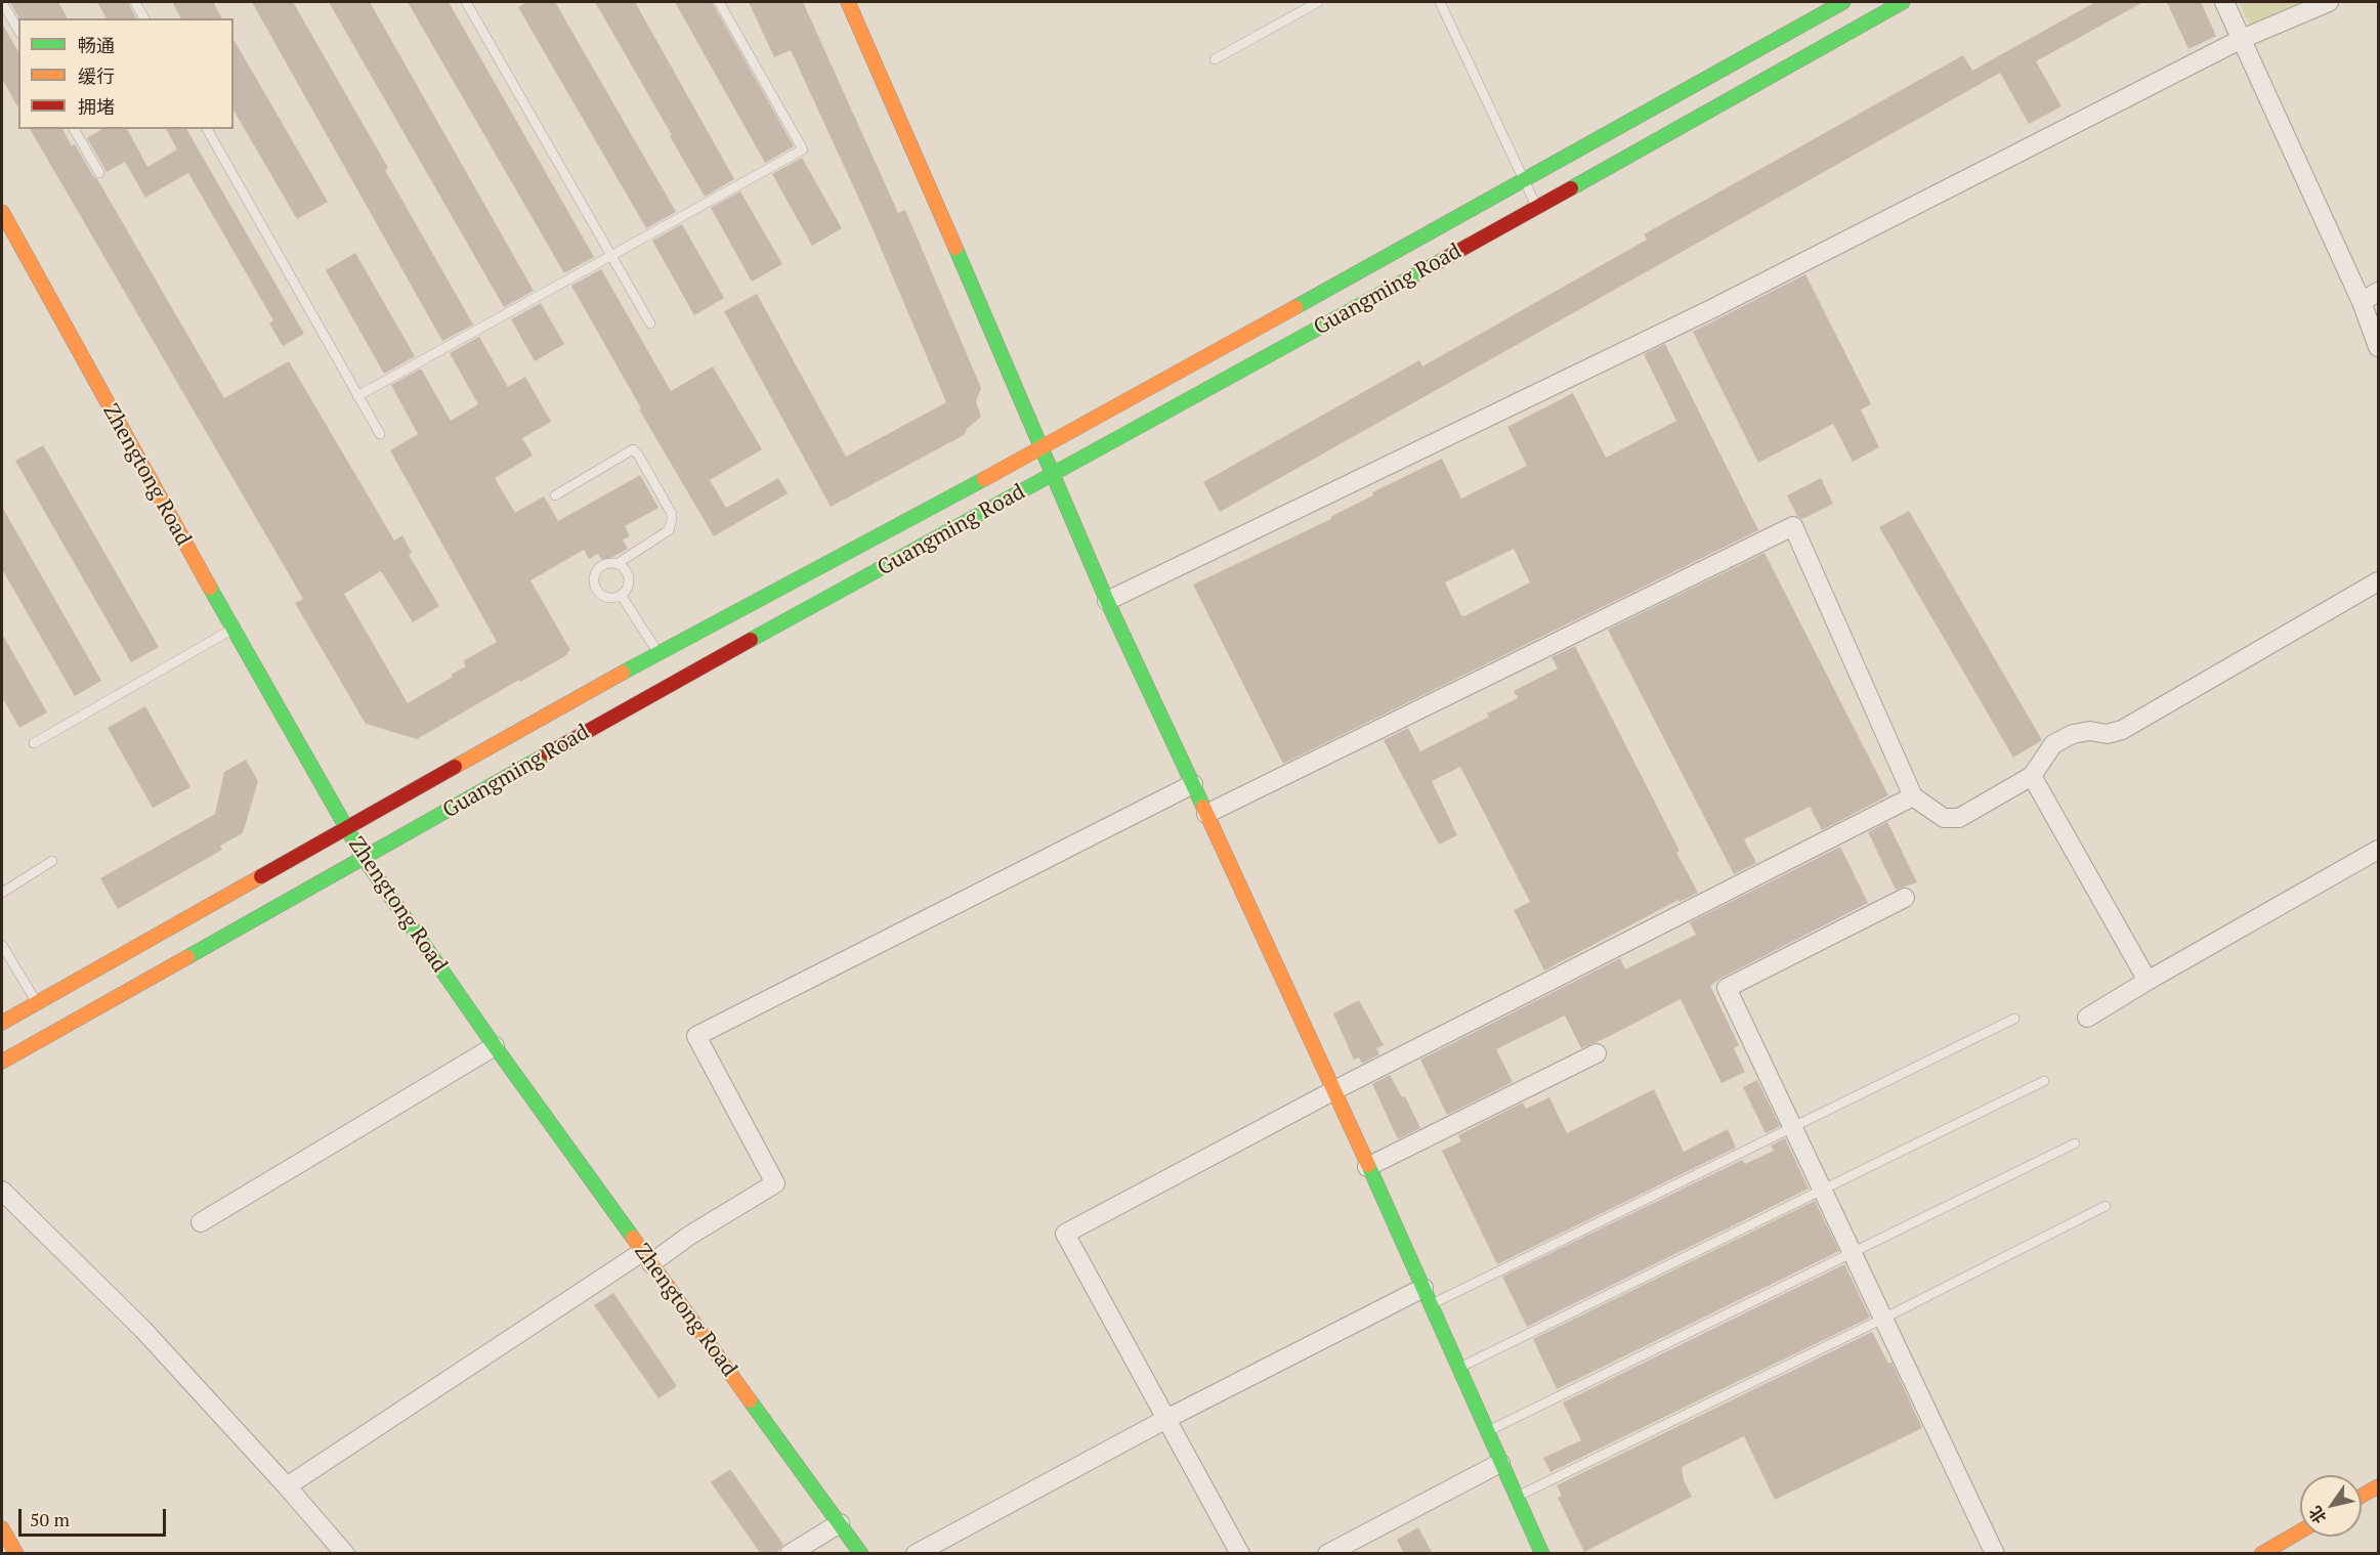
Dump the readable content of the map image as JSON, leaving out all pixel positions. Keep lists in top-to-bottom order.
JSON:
{
  "streets": {
    "main road": ["Guangming Road", "Zhengtong Road"]
  },
  "crossings": [
    ["Guangming Road", "Zhengtong Road"]
  ],
  "legend": ["畅通", "缓行", "拥堵"],
  "scale_bar": "50 m",
  "north": "bottom left"
}
